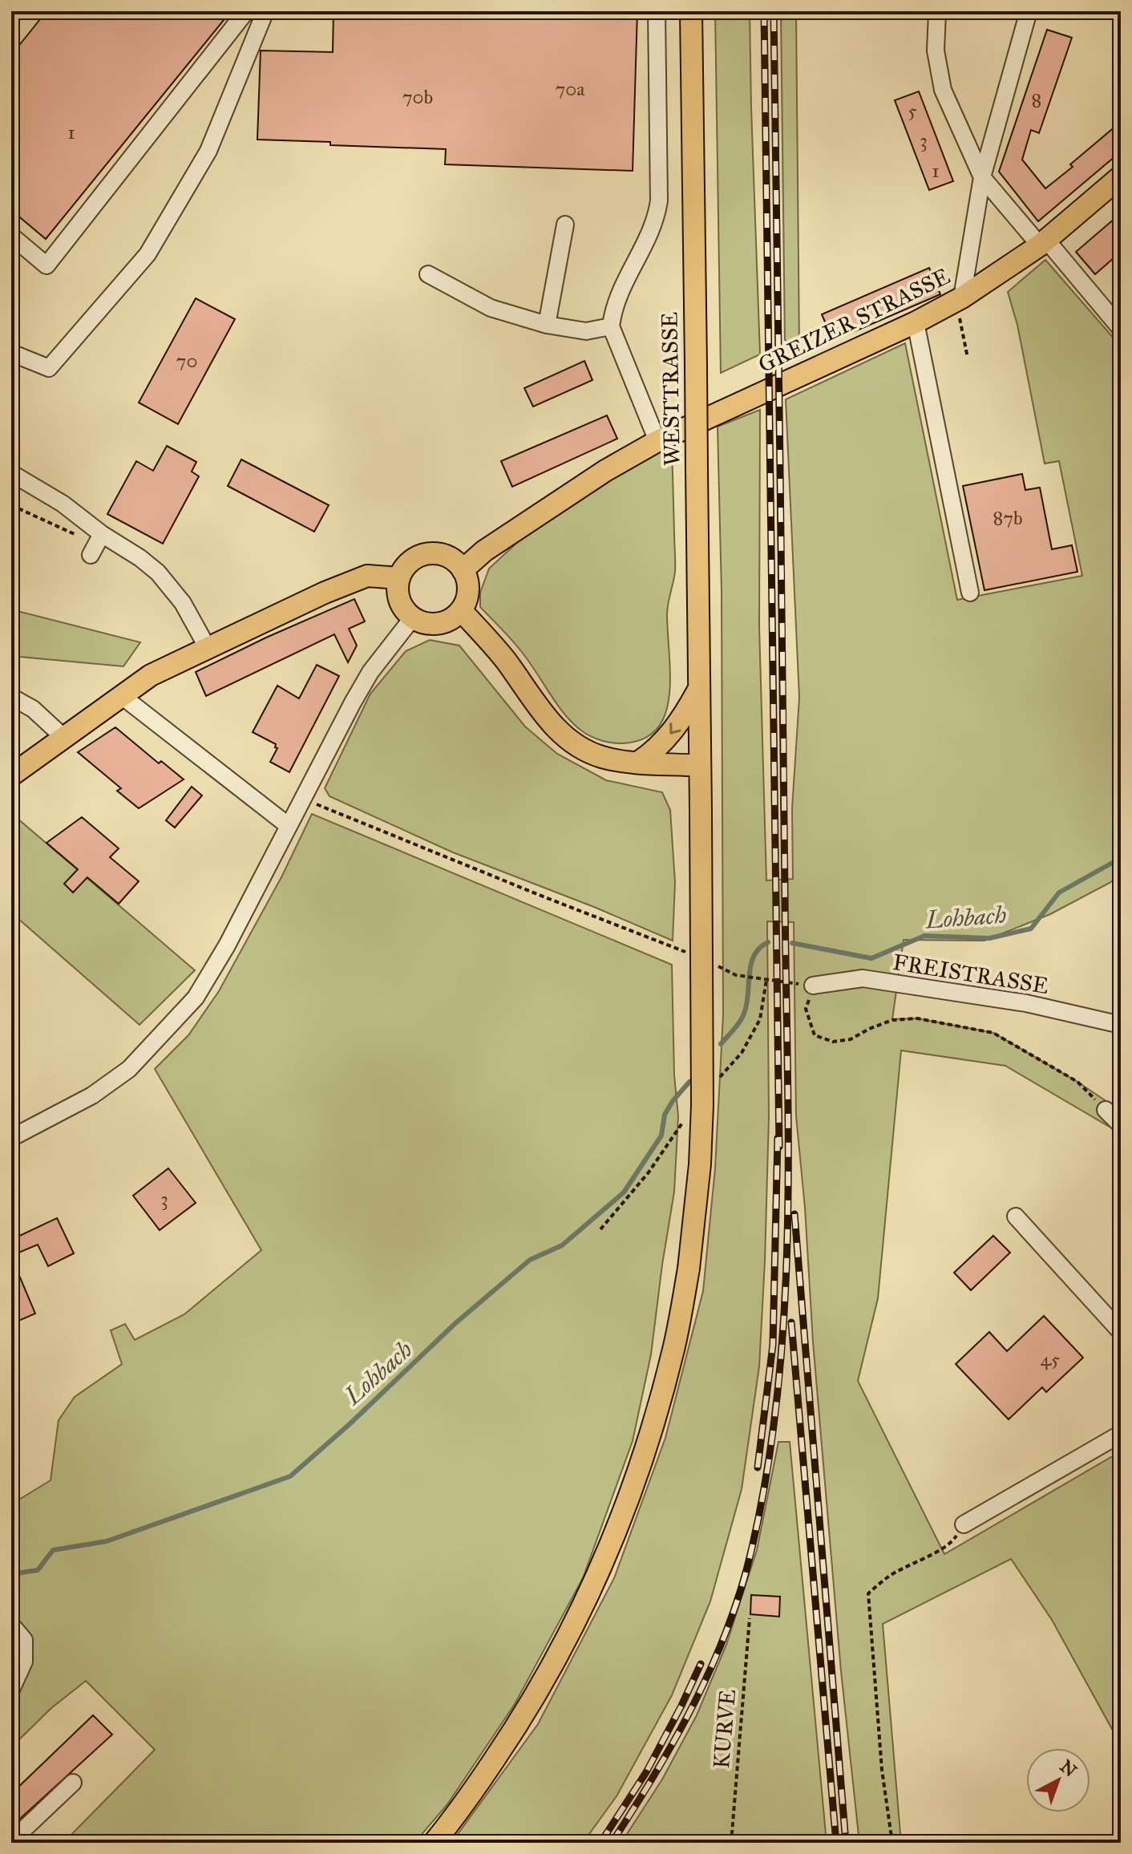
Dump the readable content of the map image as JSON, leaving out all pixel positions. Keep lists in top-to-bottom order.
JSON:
{
  "streets": {
    "main road": ["GREIZER STRASSE", "WESTTRASSE"],
    "street": ["FREISTRASSE"],
    "path": ["KURVE"]
  },
  "water": ["Lohbach"],
  "house_numbers": [
    "70a",
    "70b",
    "8",
    "5",
    "1",
    "3",
    "1",
    "70",
    "87b",
    "3",
    "45"
  ],
  "north": "top right"
}
